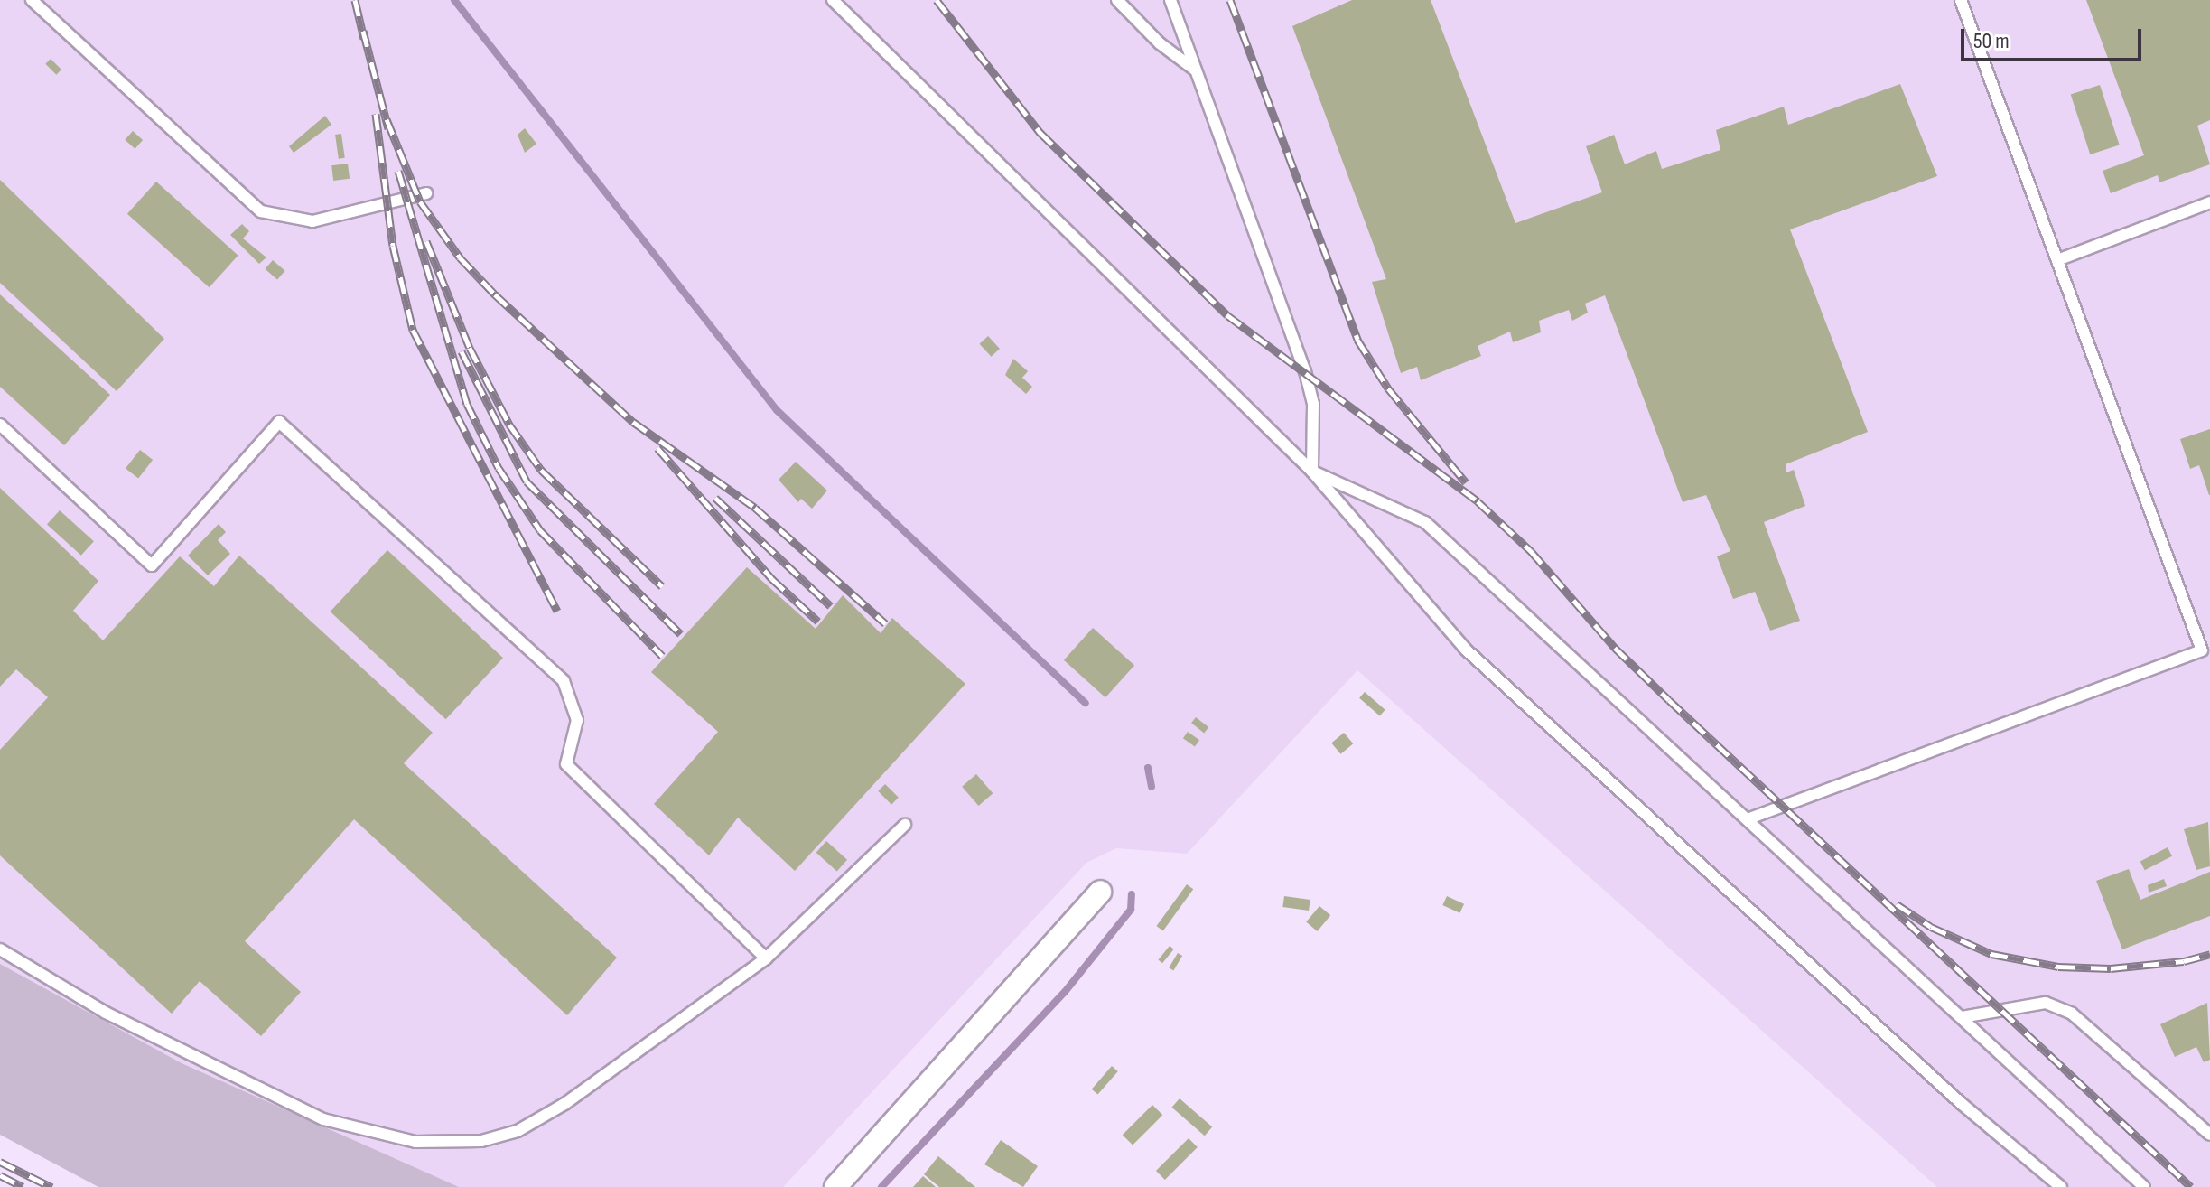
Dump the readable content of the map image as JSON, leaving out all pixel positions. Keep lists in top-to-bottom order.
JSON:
{
  "scale_bar": "50 m"
}
